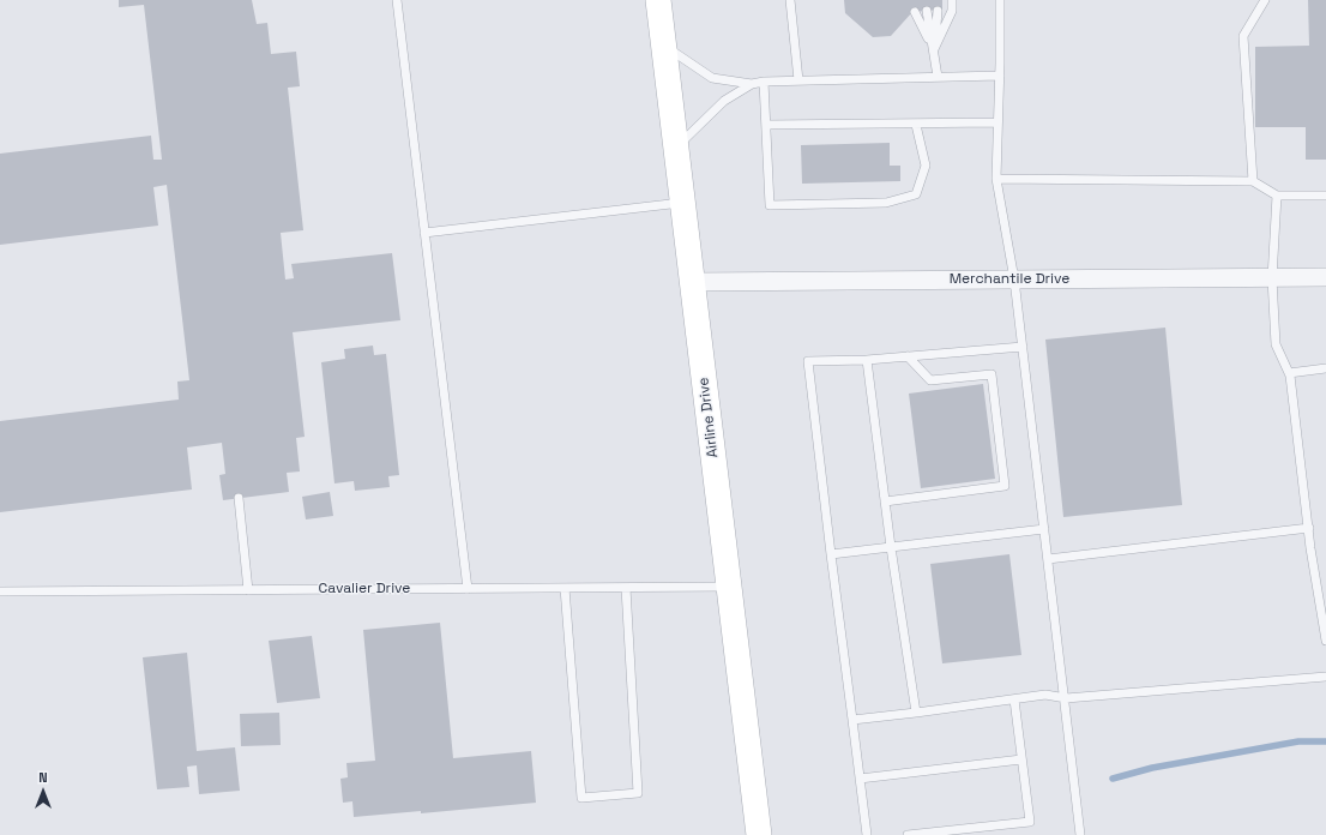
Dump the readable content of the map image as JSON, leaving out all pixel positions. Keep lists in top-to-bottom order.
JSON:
{
  "streets": {
    "main road": ["Airline Drive"],
    "street": ["Merchantile Drive"],
    "lane": ["Cavalier Drive"]
  },
  "crossings": [
    ["Merchantile Drive", "Airline Drive"],
    ["Airline Drive", "Cavalier Drive"]
  ],
  "north": "top"
}
